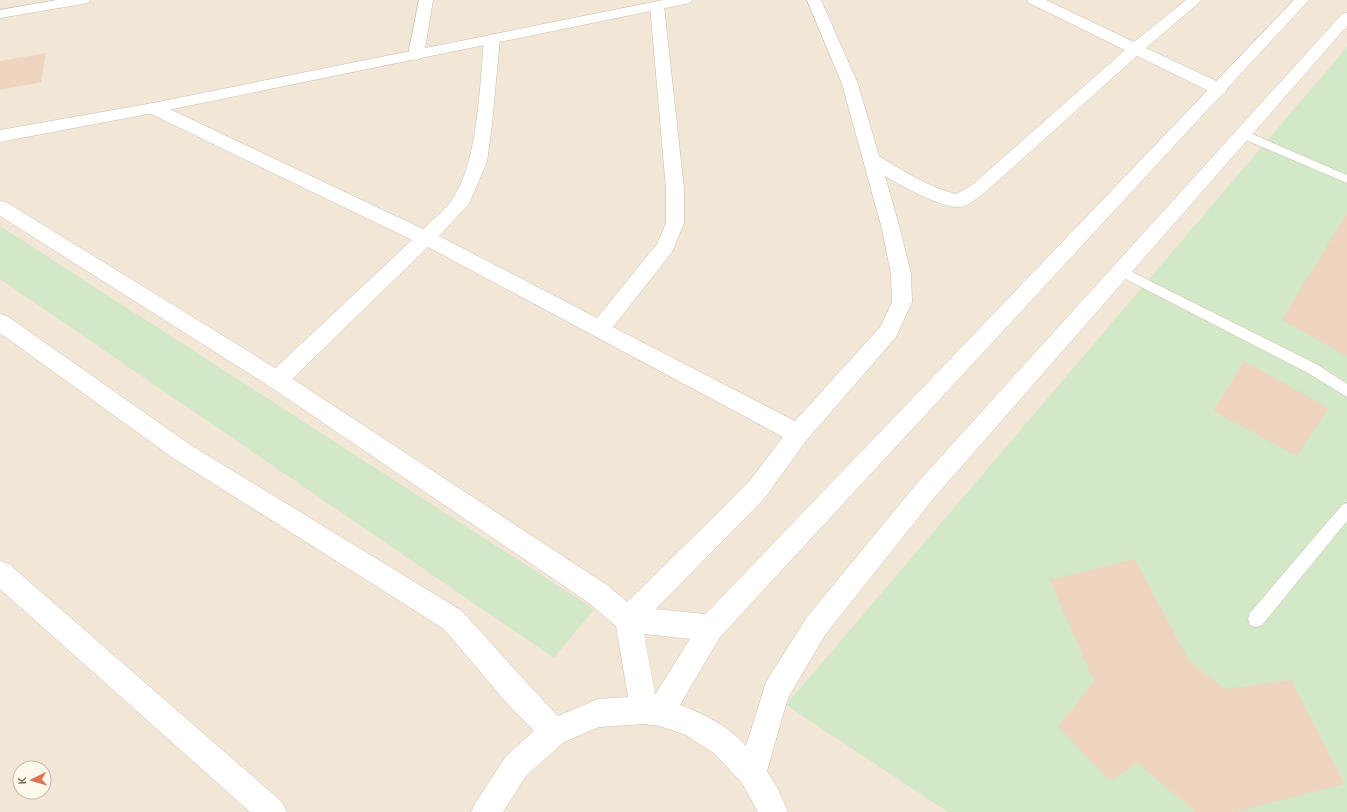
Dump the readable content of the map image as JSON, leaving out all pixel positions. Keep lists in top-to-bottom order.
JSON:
{
  "north": "left"
}
